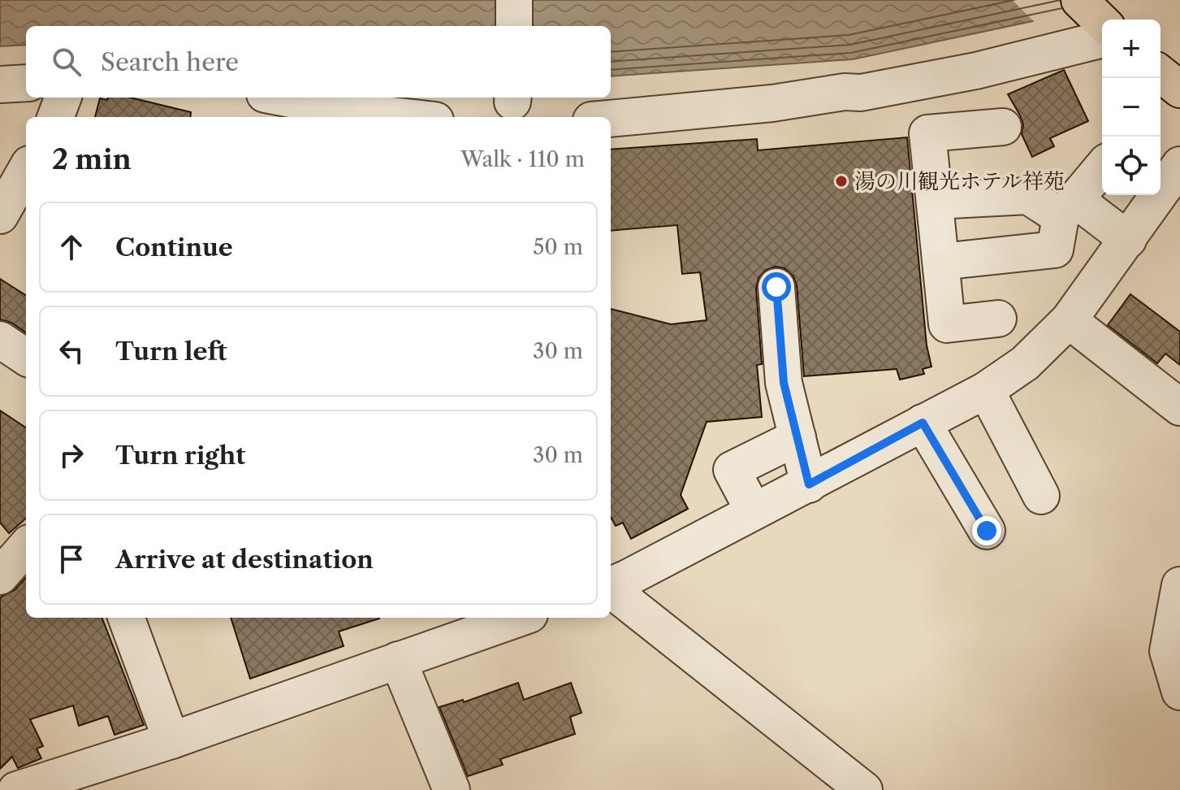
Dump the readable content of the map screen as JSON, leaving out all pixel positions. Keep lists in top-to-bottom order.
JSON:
{
  "places": ["湯の川観光ホテル祥苑"],
  "page": {
    "map_buttons": ["+", "−"],
    "search": "Search here",
    "heading": ["2 min", "Walk · 110 m"],
    "list": [
      ["Continue", "50 m"],
      ["Turn left", "30 m"],
      ["Turn right", "30 m"],
      "Arrive at destination"
    ]
  }
}
